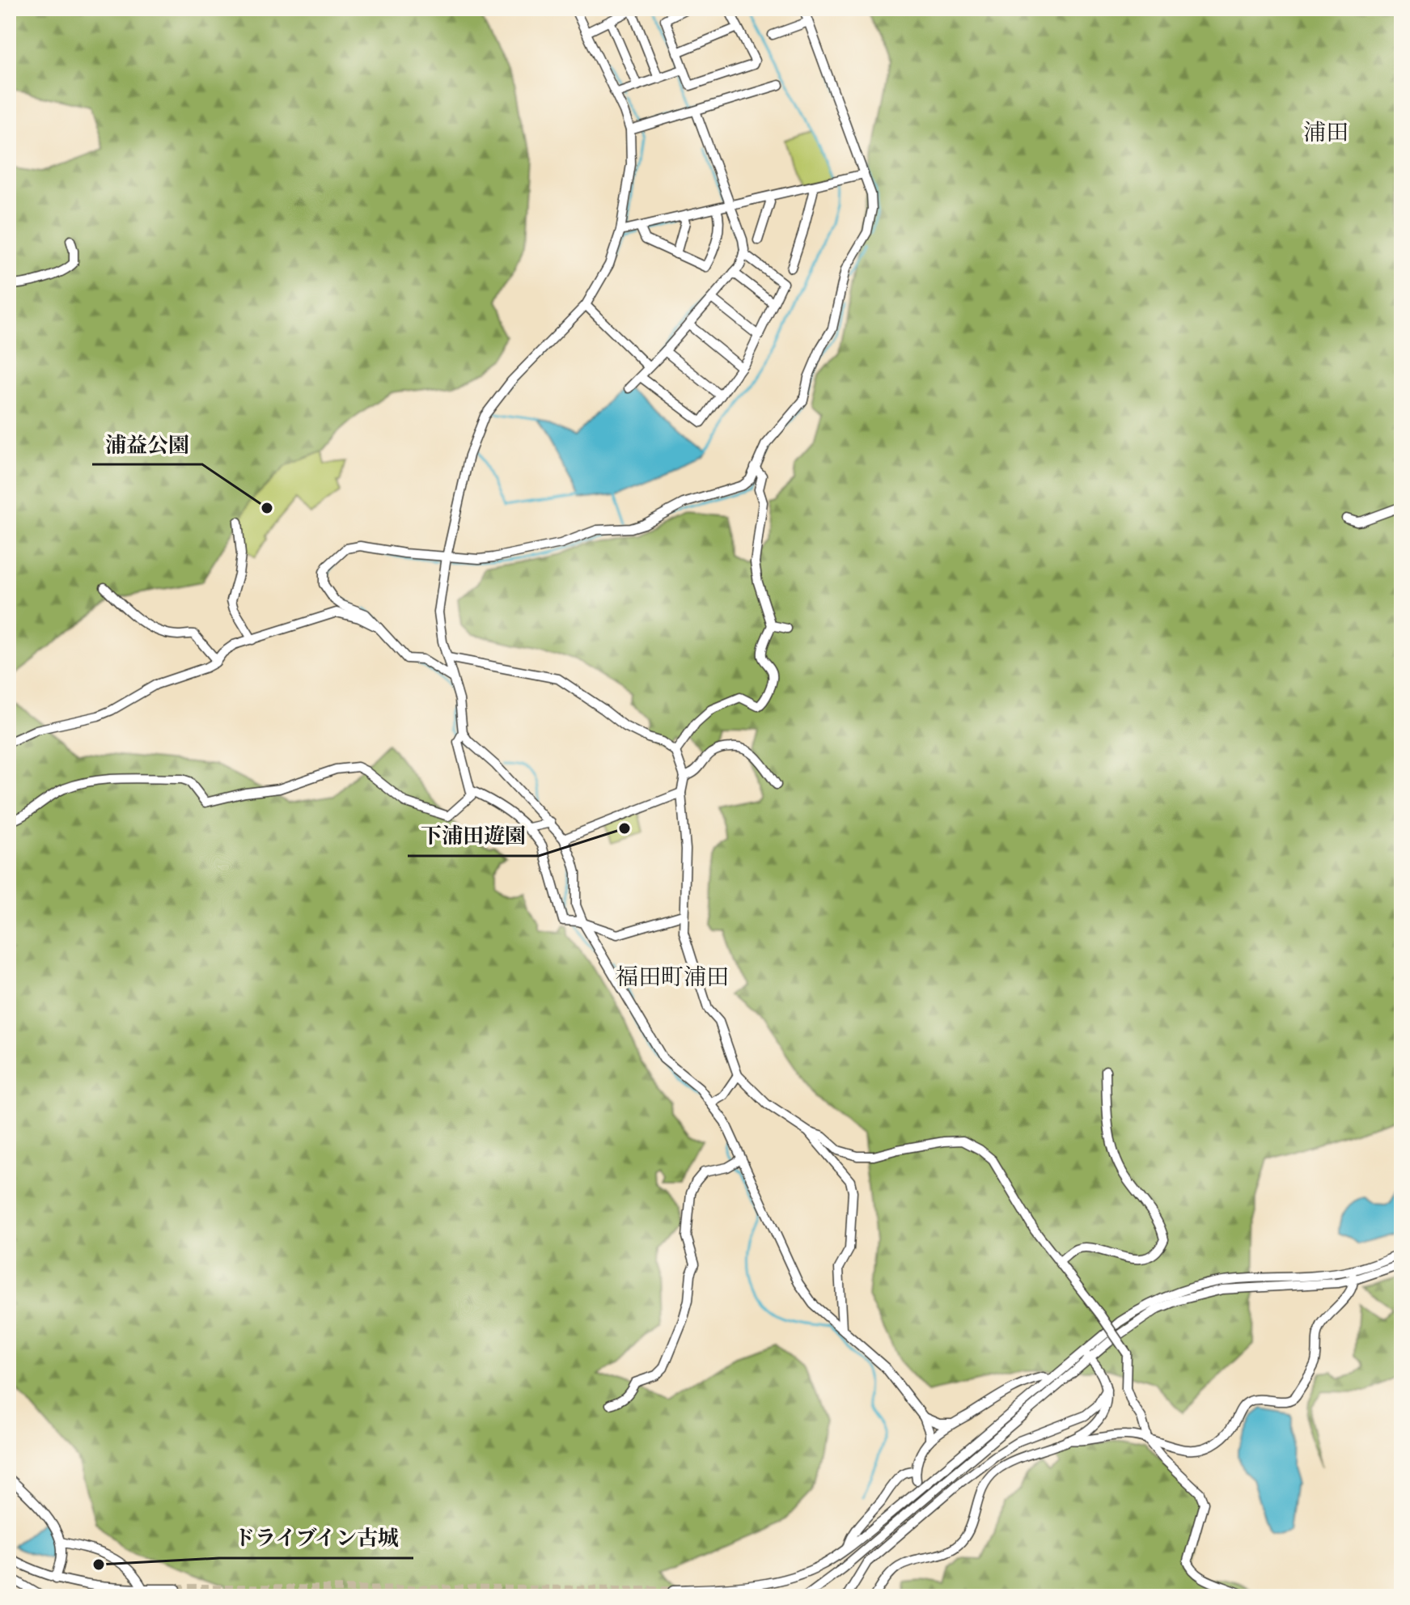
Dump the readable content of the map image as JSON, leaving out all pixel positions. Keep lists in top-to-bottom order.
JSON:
{
  "districts": ["浦田", "福田町浦田"],
  "places": ["浦益公園", "下浦田遊園", "ドライブイン古城"]
}
